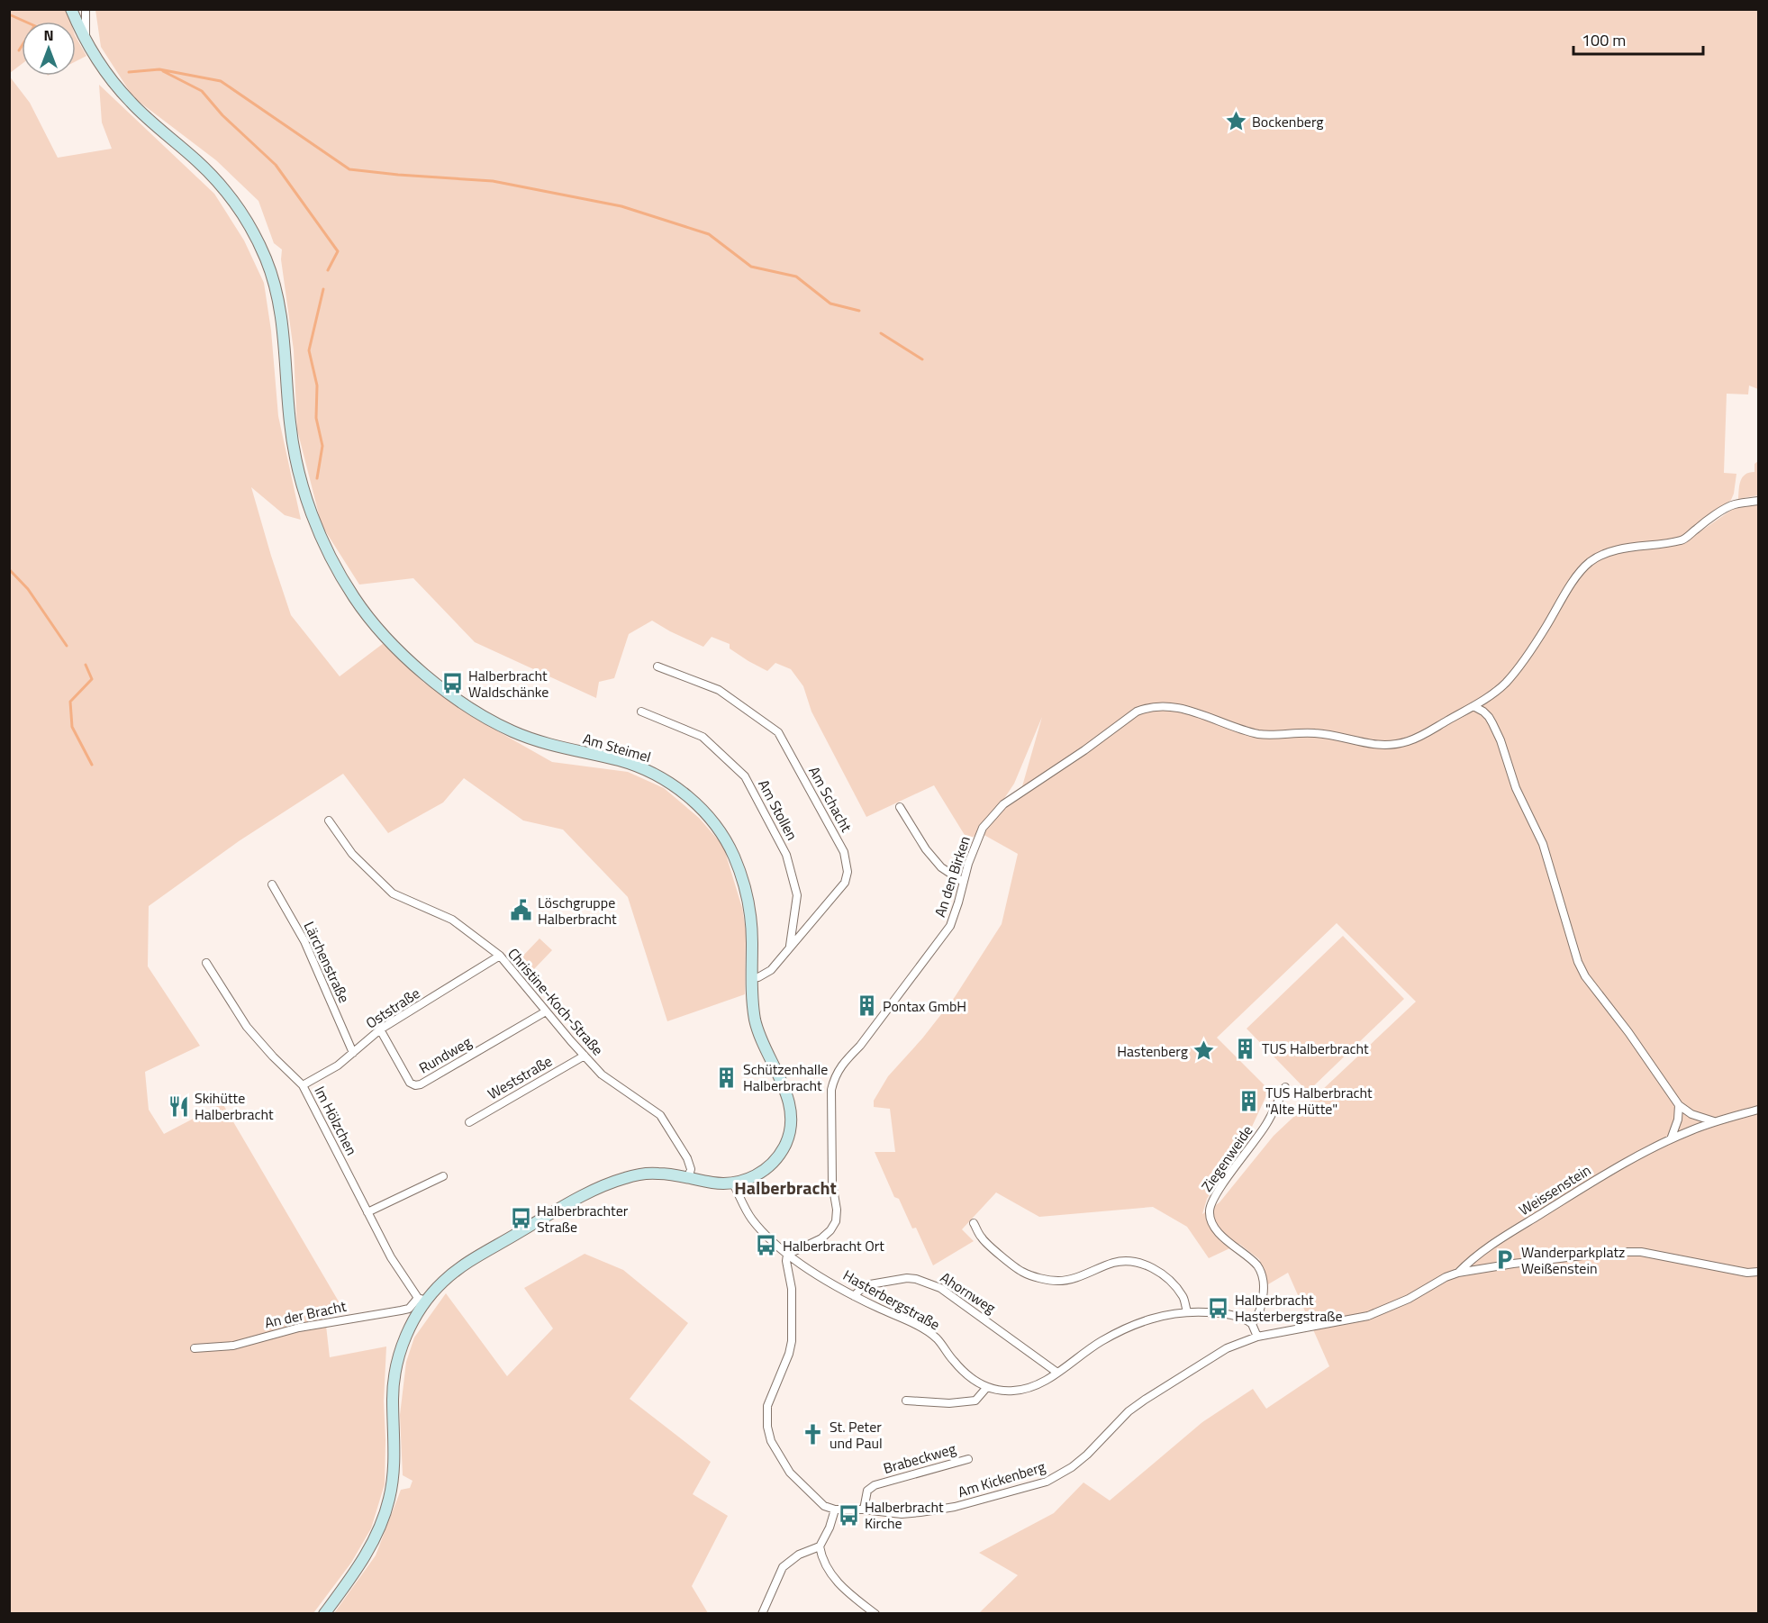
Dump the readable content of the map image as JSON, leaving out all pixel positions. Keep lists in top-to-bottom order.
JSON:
{
  "streets": {
    "main road": ["Am Steimel"],
    "street": [
      "Am Schacht",
      "Am Stollen",
      "An den Birken",
      "Lärchenstraße",
      "Christine-Koch-Straße",
      "Oststraße",
      "Rundweg",
      "Weststraße",
      "Im Hölzchen",
      "Ziegenweide",
      "Weissenstein",
      "Ahornweg",
      "Hasterbergstraße",
      "An der Bracht",
      "Brabeckweg",
      "Am Kickenberg"
    ]
  },
  "crossings": [
    ["Am Steimel", "Am Schacht"],
    ["Am Steimel", "Hasterbergstraße"],
    ["Am Schacht", "Am Stollen"],
    ["An den Birken", "Hasterbergstraße"],
    ["Lärchenstraße", "Oststraße"],
    ["Christine-Koch-Straße", "Oststraße"],
    ["Christine-Koch-Straße", "Rundweg"],
    ["Christine-Koch-Straße", "Weststraße"],
    ["Oststraße", "Rundweg"],
    ["Oststraße", "Im Hölzchen"],
    ["Im Hölzchen", "An der Bracht"],
    ["Ziegenweide", "Hasterbergstraße"],
    ["Weissenstein", "Am Kickenberg"],
    ["Ahornweg", "Hasterbergstraße"],
    ["Brabeckweg", "Am Kickenberg"]
  ],
  "districts": ["Halberbracht"],
  "places": {
    "place": ["Bockenberg", "Hastenberg"],
    "bus stop": [
      "Halberbracht Waldschänke",
      "Halberbrachter Straße",
      "Halberbracht Ort",
      "Halberbracht Hasterbergstraße",
      "Halberbracht Kirche"
    ],
    "public building": ["Löschgruppe Halberbracht"],
    "building": [
      "Pontax GmbH",
      "TUS Halberbracht",
      "Schützenhalle Halberbracht",
      "TUS Halberbracht \"Alte Hütte\""
    ],
    "restaurant": ["Skihütte Halberbracht"],
    "parking": ["Wanderparkplatz Weißenstein"],
    "church": ["St. Peter und Paul"]
  },
  "scale_bar": "100 m",
  "north": "top"
}
